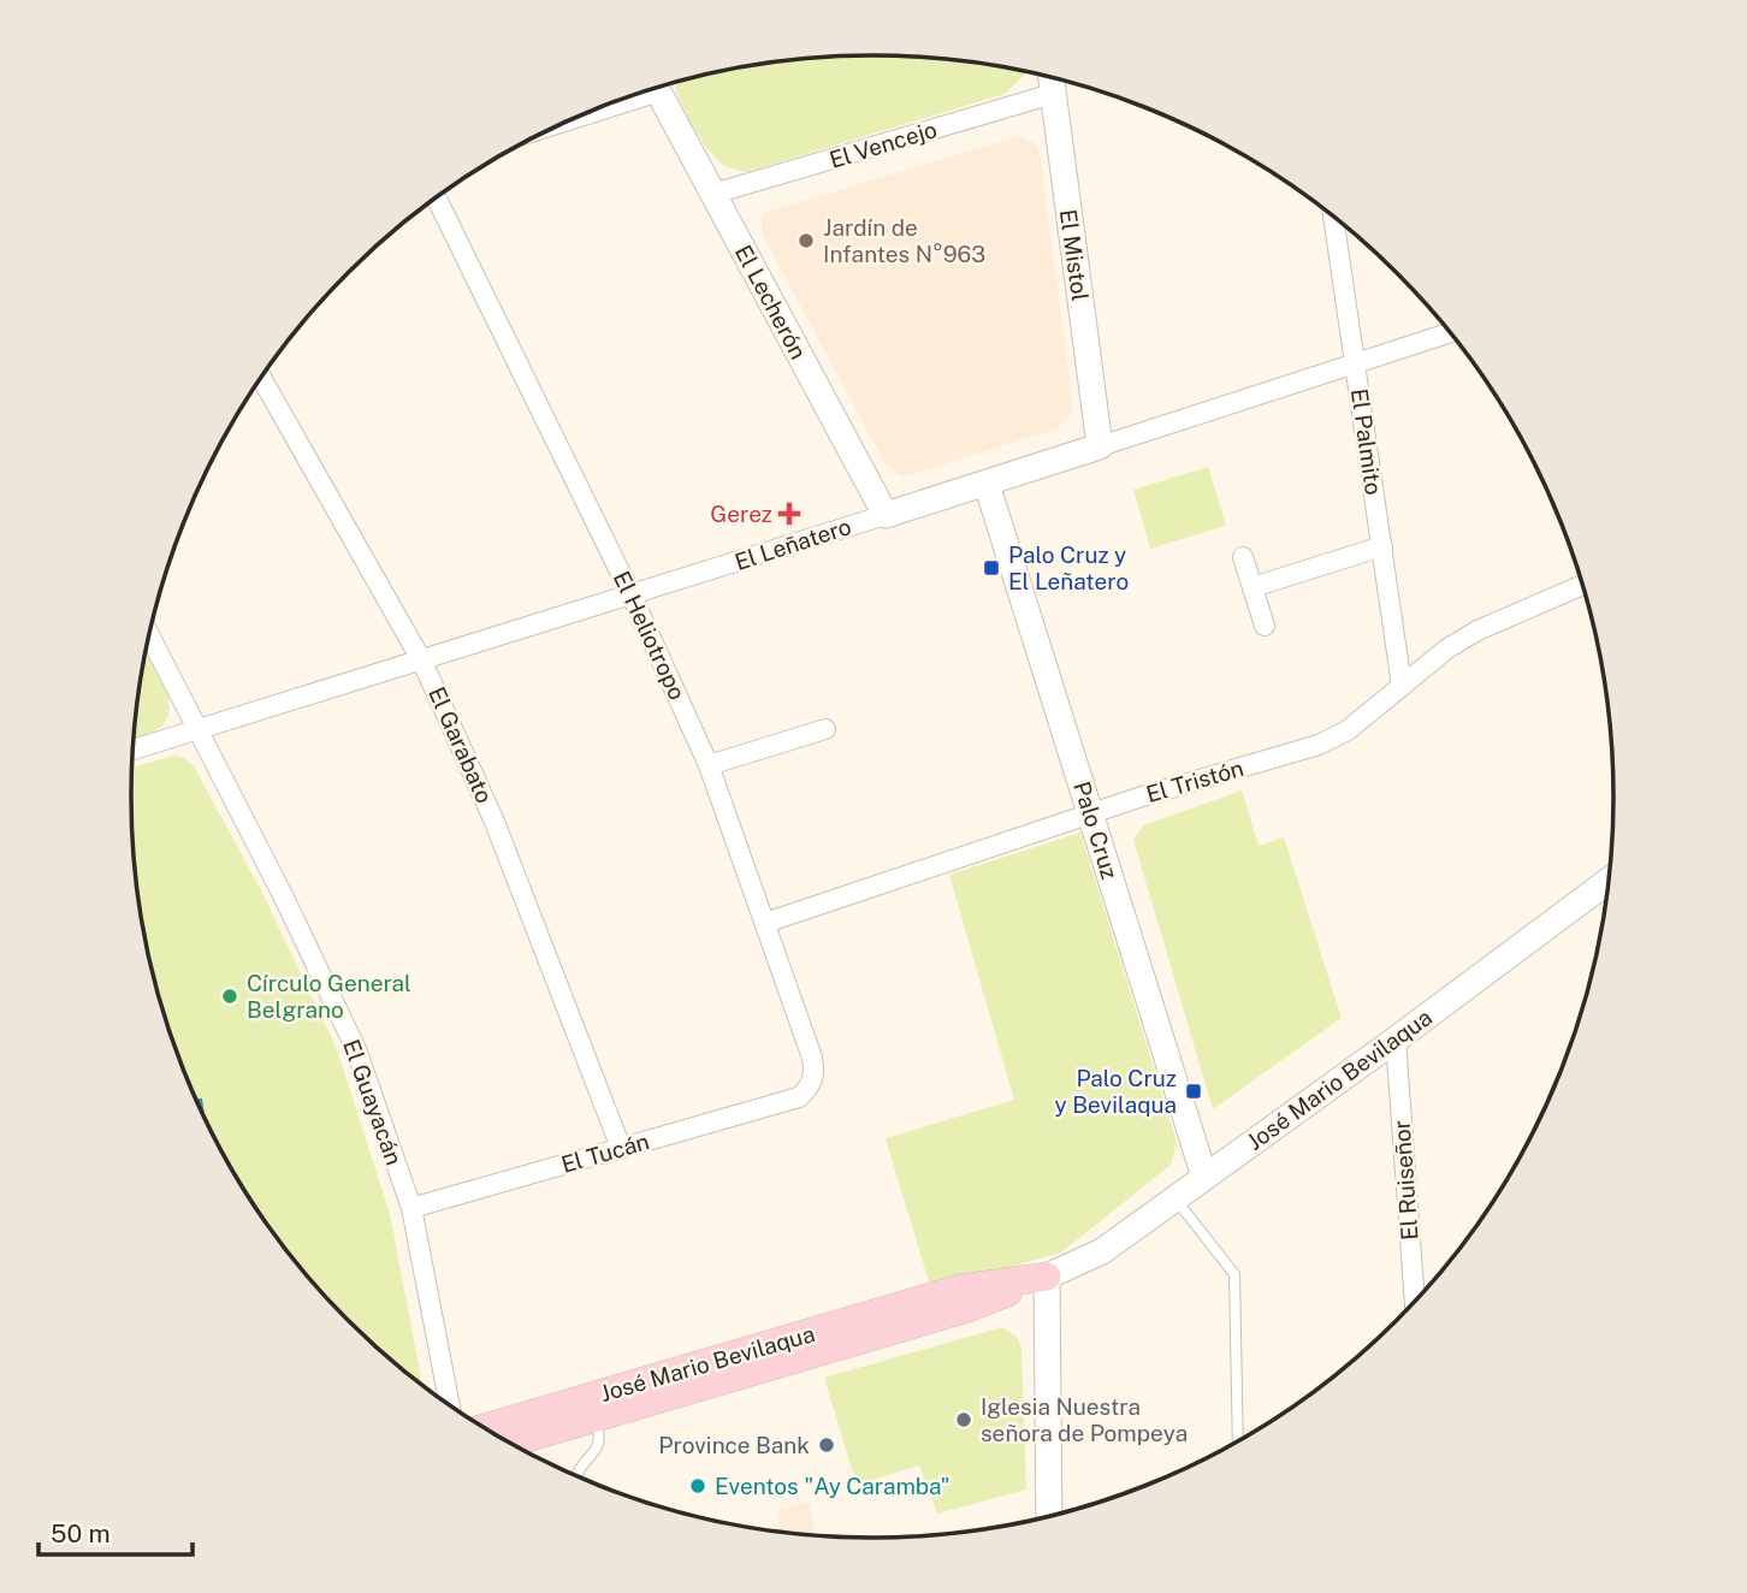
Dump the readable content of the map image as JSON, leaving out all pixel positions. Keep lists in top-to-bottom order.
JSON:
{
  "streets": {
    "main road": ["José Mario Bevilaqua"],
    "street": [
      "El Vencejo",
      "El Mistol",
      "El Lecherón",
      "El Palmito",
      "El Leñatero",
      "El Heliotropo",
      "El Garabato",
      "El Tristón",
      "Palo Cruz",
      "El Guayacán",
      "El Tucán",
      "El Ruiseñor"
    ]
  },
  "crossings": [
    ["El Vencejo", "El Mistol"],
    ["El Vencejo", "El Lecherón"],
    ["El Mistol", "El Leñatero"],
    ["El Lecherón", "El Leñatero"],
    ["El Palmito", "El Leñatero"],
    ["El Palmito", "El Tristón"],
    ["El Leñatero", "El Heliotropo"],
    ["El Leñatero", "El Garabato"],
    ["El Leñatero", "Palo Cruz"],
    ["El Leñatero", "El Guayacán"],
    ["El Heliotropo", "El Tristón"],
    ["El Heliotropo", "El Tucán"],
    ["El Garabato", "El Tucán"],
    ["El Tristón", "Palo Cruz"],
    ["Palo Cruz", "José Mario Bevilaqua"],
    ["José Mario Bevilaqua", "El Ruiseñor"],
    ["El Guayacán", "El Tucán"]
  ],
  "places": {
    "other": [
      "Jardín de Infantes N°963",
      "Círculo General Belgrano",
      "Iglesia Nuestra señora de Pompeya",
      "Province Bank",
      "Eventos \"Ay Caramba\""
    ],
    "health": ["Gerez"],
    "transit": ["Palo Cruz y El Leñatero", "Palo Cruz y Bevilaqua"]
  },
  "scale_bar": "50 m"
}
